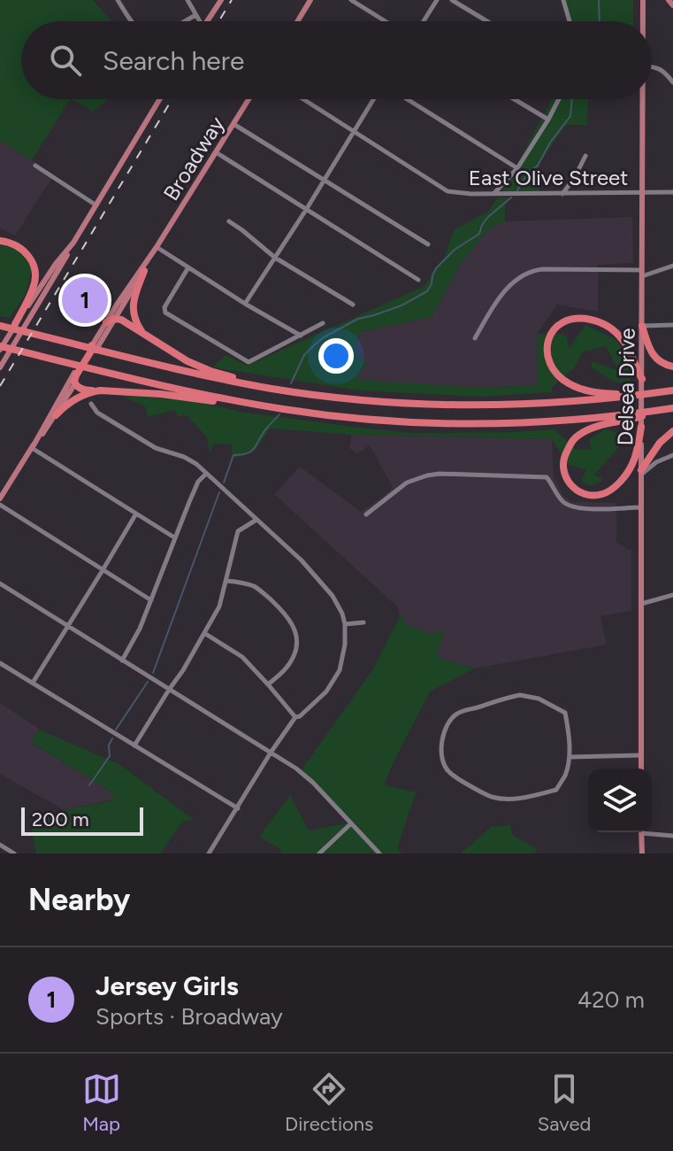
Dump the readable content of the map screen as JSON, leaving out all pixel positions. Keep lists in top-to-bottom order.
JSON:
{
  "streets": {
    "main road": ["Broadway", "Delsea Drive"],
    "street": ["East Olive Street"]
  },
  "crossings": [
    ["East Olive Street", "Delsea Drive"]
  ],
  "scale_bar": "200 m",
  "page": {
    "search": "Search here",
    "pins": "1",
    "scale": "200 m",
    "heading": "Nearby",
    "list": [
      {
        "mark": "1",
        "name": "Jersey Girls",
        "note": "Sports · Broadway",
        "value": "420 m"
      }
    ],
    "nav": ["Map", "Directions", "Saved"]
  }
}
